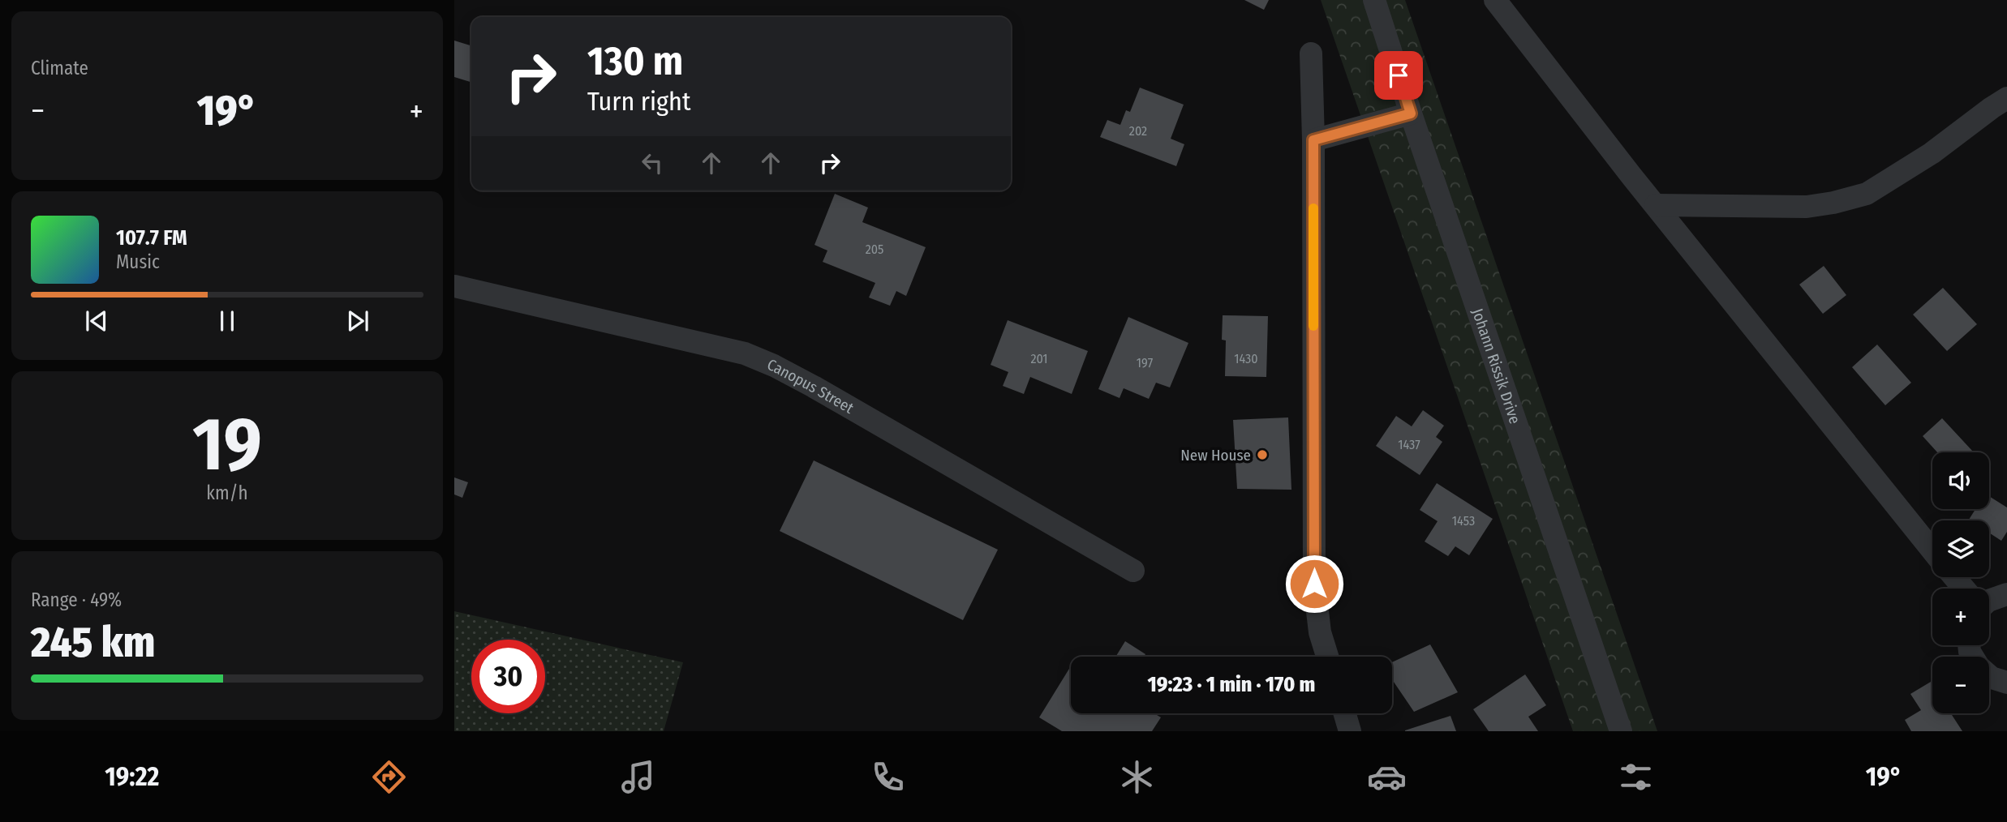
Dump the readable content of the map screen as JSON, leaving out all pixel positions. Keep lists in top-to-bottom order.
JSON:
{
  "streets": {
    "street": ["Johann Rissik Drive", "Canopus Street"]
  },
  "places": ["New House"],
  "house_numbers": [
    "202",
    "205",
    "201",
    "1430",
    "197",
    "1437",
    "1453"
  ],
  "page": {
    "tile": [
      "Climate",
      ["19", "km/h"],
      ["Range · 49%", "245 km"]
    ],
    "turn": ["130 m", "Turn right"],
    "heat": ["−", "19°", "+"],
    "song": ["107.7 FM", "Music"],
    "map_buttons": ["+", "−"],
    "limit": "30",
    "trip": "19:23 · 1 min · 170 m",
    "tabs": ["19:22", "19°"]
  }
}
